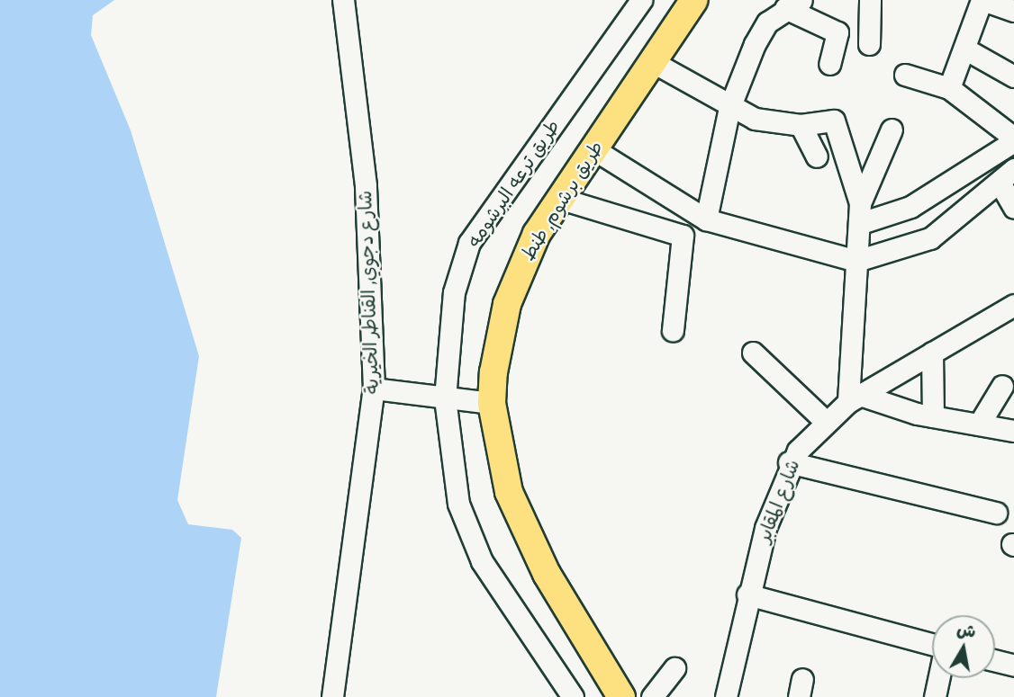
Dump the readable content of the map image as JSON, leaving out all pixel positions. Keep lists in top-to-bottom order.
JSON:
{
  "streets": {
    "main road": ["طريق برشوم, طنط"],
    "street": ["طريق ترعه البرشومه", "شارع دجوي, القناطر الخيرية", "شارع المقابر"]
  },
  "north": "top"
}
